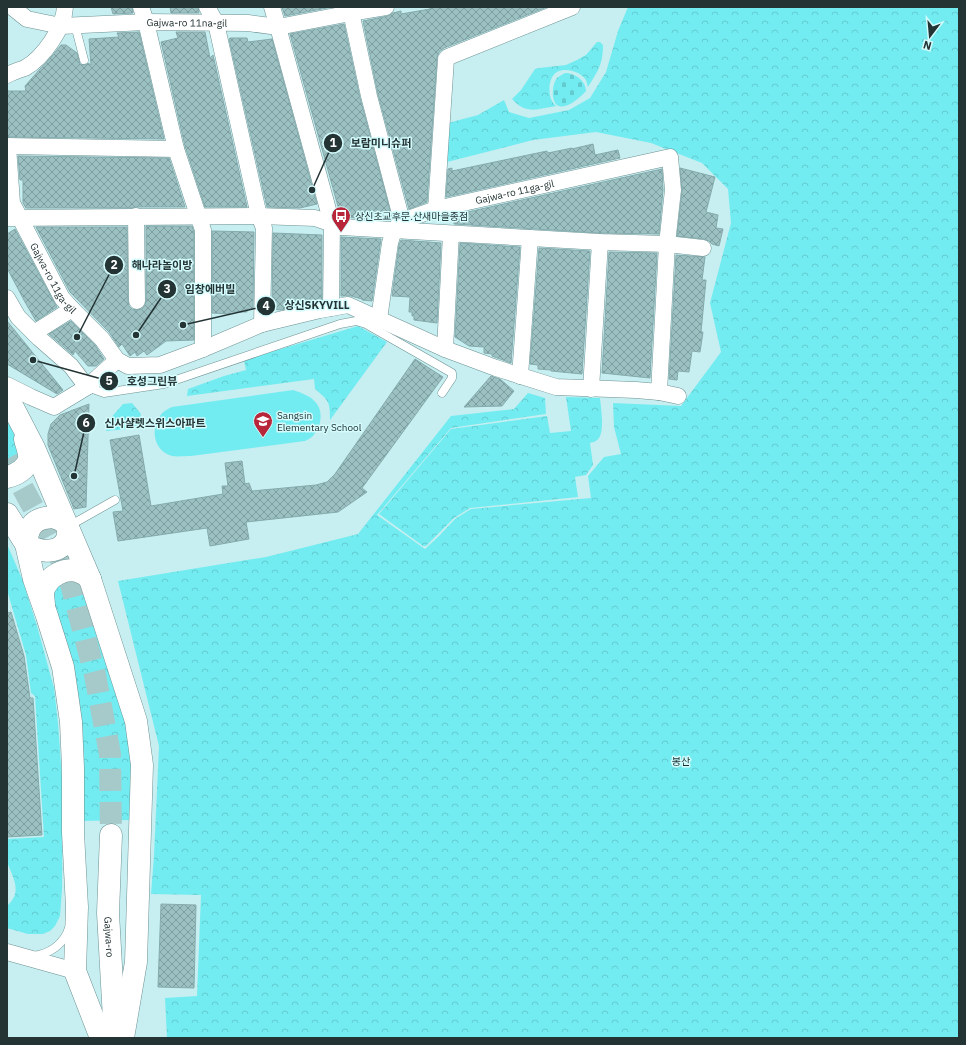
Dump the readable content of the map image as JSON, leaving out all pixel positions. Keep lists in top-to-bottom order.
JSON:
{
  "streets": {
    "main road": ["Gajwa-ro"],
    "street": ["Gajwa-ro 11na-gil", "Gajwa-ro 11ga-gil"]
  },
  "parks": ["봉산"],
  "places": {
    "other": [
      "보람미니슈퍼",
      "상신SKYVILL",
      "임창에버빌",
      "해나라놀이방",
      "호성그린뷰",
      "신사샬렛스위스아파트"
    ],
    "bus stop": ["상신초교후문.산새마을종점"],
    "school or university": ["Sangsin Elementary School"]
  },
  "north": "bottom"
}
